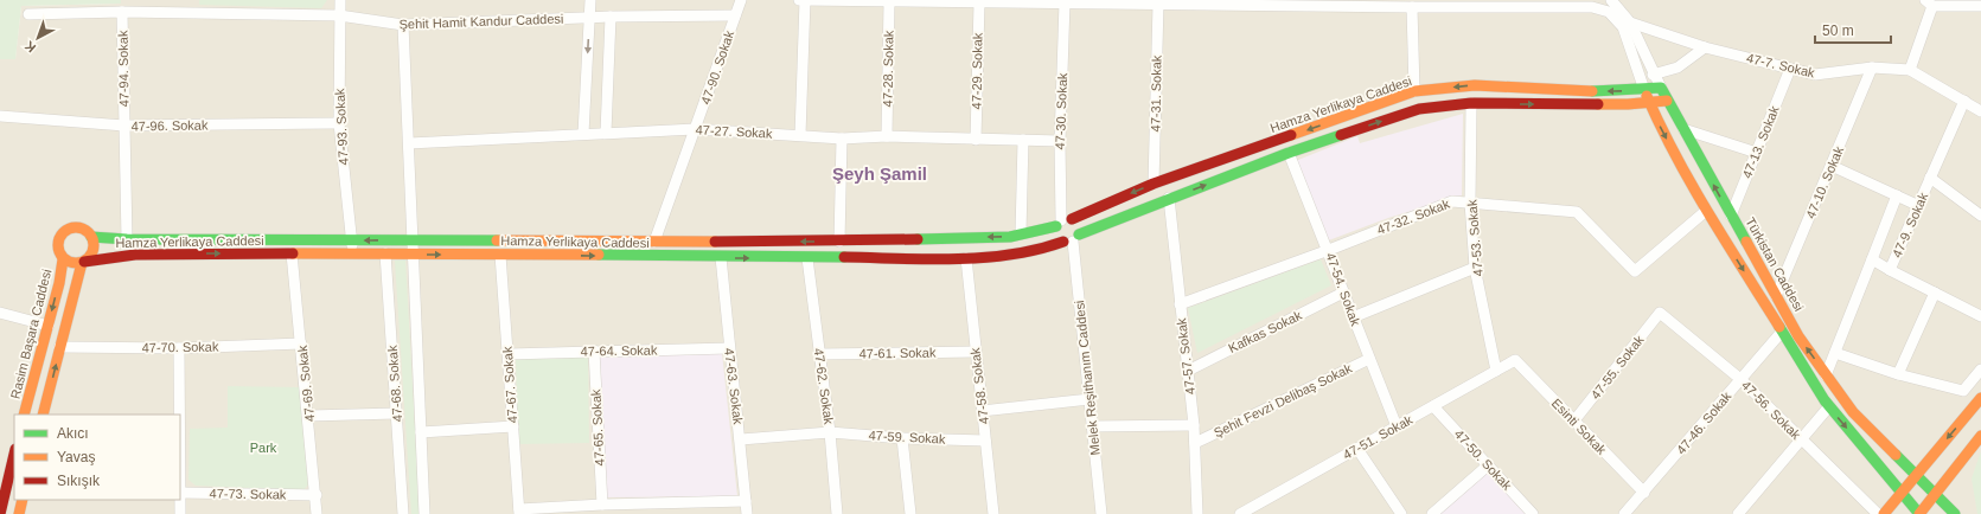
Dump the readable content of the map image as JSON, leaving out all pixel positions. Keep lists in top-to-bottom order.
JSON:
{
  "streets": {
    "street": [
      "Şehit Hamit Kandur Caddesi",
      "47-7. Sokak",
      "47-90. Sokak",
      "47-94. Sokak",
      "47-28. Sokak",
      "47-29. Sokak",
      "47-31. Sokak",
      "Hamza Yerlikaya Caddesi",
      "47-30. Sokak",
      "47-96. Sokak",
      "47-93. Sokak",
      "47-27. Sokak",
      "47-13. Sokak",
      "47-10. Sokak",
      "47-32. Sokak",
      "47-9. Sokak",
      "47-53. Sokak",
      "Türkistan Caddesi",
      "47-54. Sokak",
      "Kafkas Sokak",
      "Rasim Başara Caddesi",
      "47-70. Sokak",
      "47-64. Sokak",
      "47-61. Sokak",
      "47-57. Sokak",
      "47-55. Sokak",
      "Melek Reşithanım Caddesi",
      "47-69. Sokak",
      "47-68. Sokak",
      "47-67. Sokak",
      "47-63. Sokak",
      "47-62. Sokak",
      "47-58. Sokak",
      "Şehit Fevzi Delibaş Sokak",
      "47-56. Sokak",
      "47-46. Sokak",
      "Esinti Sokak",
      "47-65. Sokak",
      "47-59. Sokak",
      "47-51. Sokak",
      "47-50. Sokak",
      "47-73. Sokak"
    ]
  },
  "crossings": [
    ["Şehit Hamit Kandur Caddesi", "47-90. Sokak"],
    ["Şehit Hamit Kandur Caddesi", "47-94. Sokak"],
    ["Şehit Hamit Kandur Caddesi", "47-93. Sokak"],
    ["Şehit Hamit Kandur Caddesi", "47-68. Sokak"],
    ["47-7. Sokak", "47-13. Sokak"],
    ["47-7. Sokak", "47-10. Sokak"],
    ["47-7. Sokak", "47-9. Sokak"],
    ["47-7. Sokak", "Türkistan Caddesi"],
    ["47-90. Sokak", "Hamza Yerlikaya Caddesi"],
    ["47-90. Sokak", "47-27. Sokak"],
    ["47-94. Sokak", "Hamza Yerlikaya Caddesi"],
    ["47-94. Sokak", "47-96. Sokak"],
    ["47-28. Sokak", "47-27. Sokak"],
    ["47-29. Sokak", "47-27. Sokak"],
    ["47-31. Sokak", "Hamza Yerlikaya Caddesi"],
    ["Hamza Yerlikaya Caddesi", "47-30. Sokak"],
    ["Hamza Yerlikaya Caddesi", "47-93. Sokak"],
    ["Hamza Yerlikaya Caddesi", "47-53. Sokak"],
    ["Hamza Yerlikaya Caddesi", "Türkistan Caddesi"],
    ["Hamza Yerlikaya Caddesi", "47-54. Sokak"],
    ["Hamza Yerlikaya Caddesi", "Rasim Başara Caddesi"],
    ["Hamza Yerlikaya Caddesi", "47-57. Sokak"],
    ["Hamza Yerlikaya Caddesi", "Melek Reşithanım Caddesi"],
    ["Hamza Yerlikaya Caddesi", "47-69. Sokak"],
    ["Hamza Yerlikaya Caddesi", "47-68. Sokak"],
    ["Hamza Yerlikaya Caddesi", "47-67. Sokak"],
    ["Hamza Yerlikaya Caddesi", "47-63. Sokak"],
    ["Hamza Yerlikaya Caddesi", "47-62. Sokak"],
    ["Hamza Yerlikaya Caddesi", "47-58. Sokak"],
    ["47-30. Sokak", "47-27. Sokak"],
    ["47-96. Sokak", "47-93. Sokak"],
    ["47-27. Sokak", "47-68. Sokak"],
    ["47-13. Sokak", "Türkistan Caddesi"],
    ["47-10. Sokak", "Türkistan Caddesi"],
    ["47-32. Sokak", "47-53. Sokak"],
    ["47-32. Sokak", "Türkistan Caddesi"],
    ["47-32. Sokak", "47-54. Sokak"],
    ["47-32. Sokak", "47-57. Sokak"],
    ["47-9. Sokak", "Türkistan Caddesi"],
    ["47-53. Sokak", "47-51. Sokak"],
    ["Türkistan Caddesi", "47-46. Sokak"],
    ["47-54. Sokak", "Kafkas Sokak"],
    ["47-54. Sokak", "Şehit Fevzi Delibaş Sokak"],
    ["47-54. Sokak", "47-51. Sokak"],
    ["Kafkas Sokak", "47-57. Sokak"],
    ["47-70. Sokak", "47-69. Sokak"],
    ["47-64. Sokak", "47-67. Sokak"],
    ["47-64. Sokak", "47-63. Sokak"],
    ["47-64. Sokak", "47-65. Sokak"],
    ["47-61. Sokak", "47-62. Sokak"],
    ["47-61. Sokak", "47-58. Sokak"],
    ["47-57. Sokak", "Şehit Fevzi Delibaş Sokak"],
    ["47-55. Sokak", "47-56. Sokak"],
    ["47-55. Sokak", "Esinti Sokak"],
    ["47-69. Sokak", "47-73. Sokak"],
    ["47-63. Sokak", "47-59. Sokak"],
    ["47-62. Sokak", "47-59. Sokak"],
    ["47-58. Sokak", "47-59. Sokak"],
    ["47-56. Sokak", "47-46. Sokak"],
    ["47-46. Sokak", "Esinti Sokak"],
    ["Esinti Sokak", "47-51. Sokak"],
    ["47-51. Sokak", "47-50. Sokak"]
  ],
  "districts": ["Şeyh Şamil"],
  "parks": ["Park"],
  "legend": ["Akıcı", "Yavaş", "Sıkışık"],
  "scale_bar": "50 m",
  "north": "bottom left"
}
